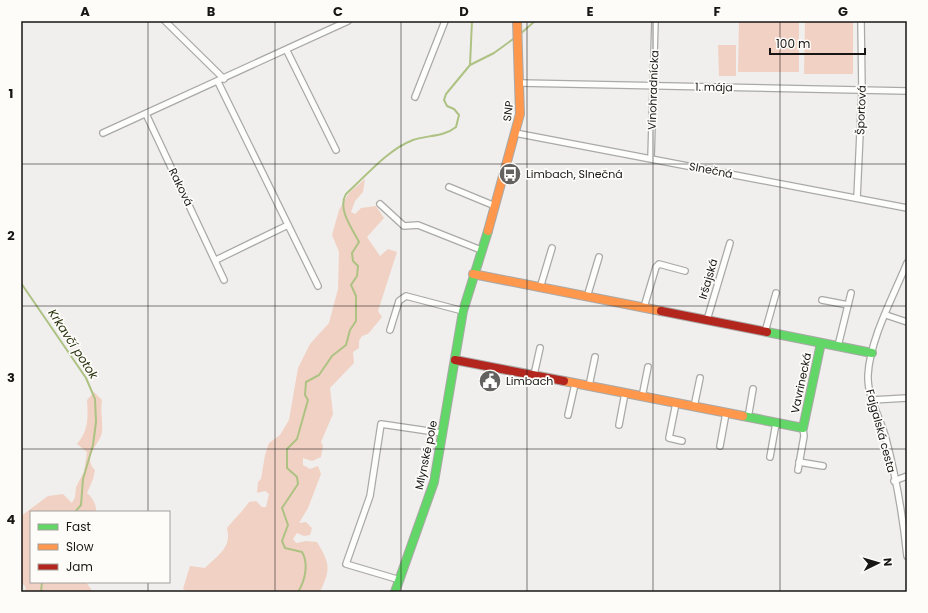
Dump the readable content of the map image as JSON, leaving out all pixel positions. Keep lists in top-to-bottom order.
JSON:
{
  "streets": {
    "street": [
      "1. mája",
      "Vinohradnícka",
      "Športová",
      "SNP",
      "Slnečná",
      "Raková",
      "Iršajská",
      "Vavrinecká",
      "Fajgalská cesta",
      "Mlynské pole"
    ]
  },
  "crossings": [
    ["1. mája", "Vinohradnícka"],
    ["1. mája", "Športová"],
    ["1. mája", "SNP"],
    ["Vinohradnícka", "Slnečná"],
    ["Športová", "Slnečná"],
    ["SNP", "Slnečná"],
    ["SNP", "Mlynské pole"],
    ["Vavrinecká", "Mlynské pole"]
  ],
  "water": ["Krkavčí potok"],
  "places": {
    "bus stop": ["Limbach, Slnečná"],
    "public building": ["Limbach"]
  },
  "legend": ["Fast", "Slow", "Jam"],
  "scale_bar": "100 m",
  "north": "right",
  "grid": {
    "columns": [
      "A",
      "B",
      "C",
      "D",
      "E",
      "F",
      "G"
    ],
    "rows": [
      "1",
      "2",
      "3",
      "4"
    ]
  }
}
